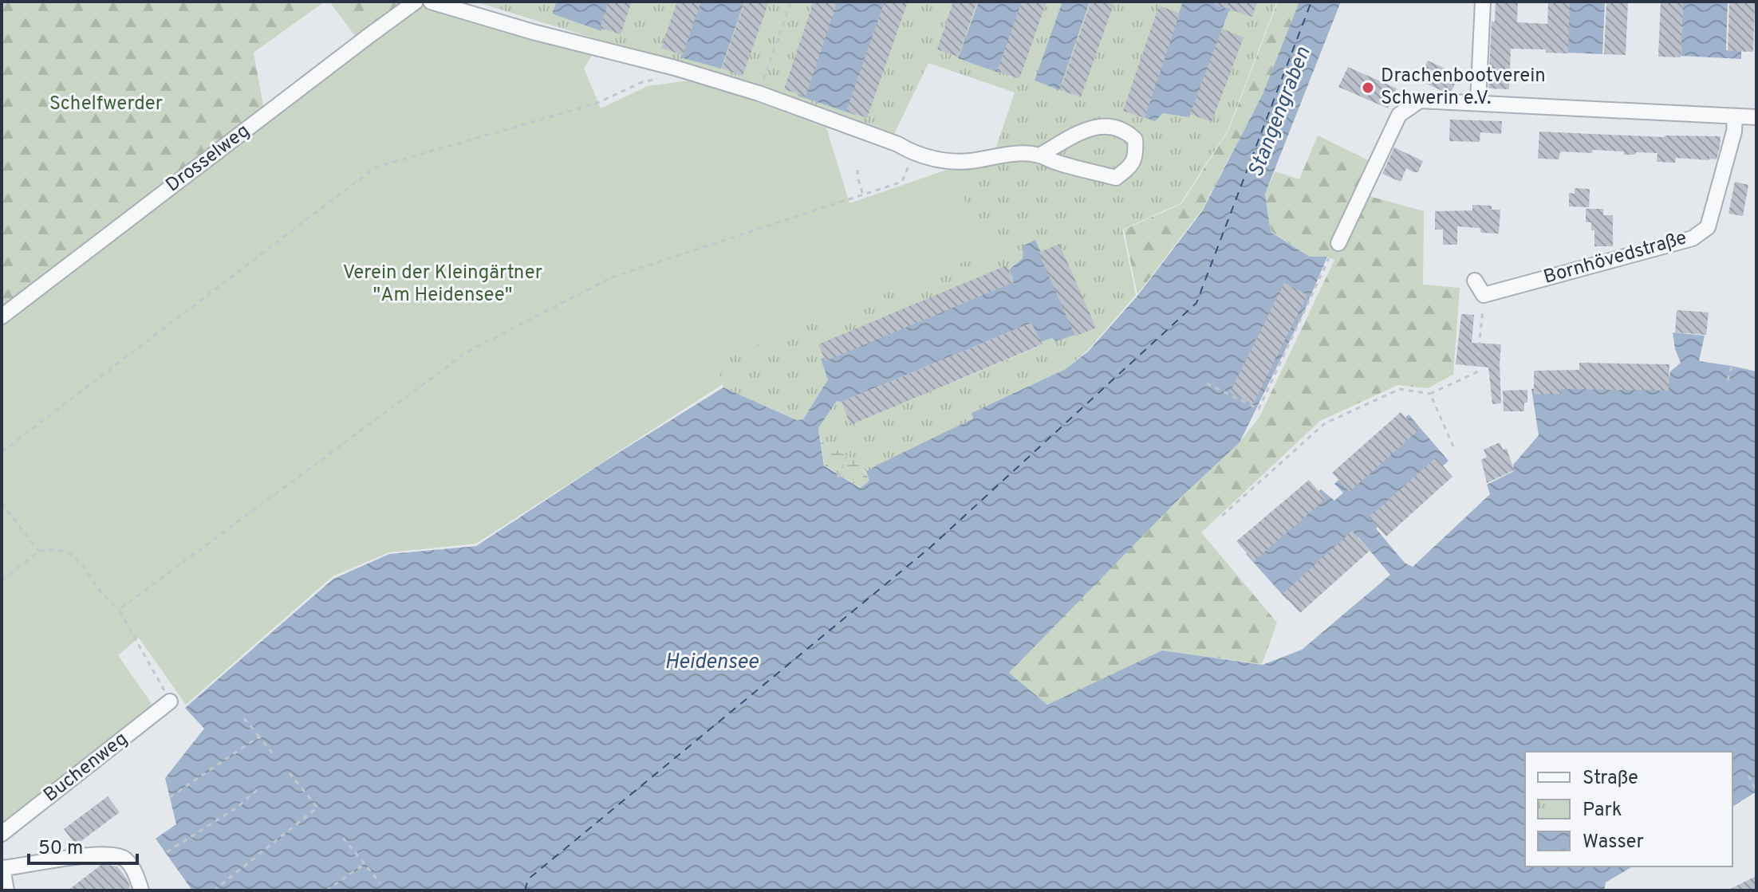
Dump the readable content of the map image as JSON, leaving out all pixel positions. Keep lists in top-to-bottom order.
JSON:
{
  "streets": {
    "street": ["Drosselweg", "Bornhövedstraße", "Buchenweg"]
  },
  "water": ["Stangengraben", "Heidensee"],
  "parks": ["Schelfwerder", "Verein der Kleingärtner \"Am Heidensee\""],
  "places": ["Drachenbootverein Schwerin e.V."],
  "legend": ["Straße", "Park", "Wasser"],
  "scale_bar": "50 m"
}
